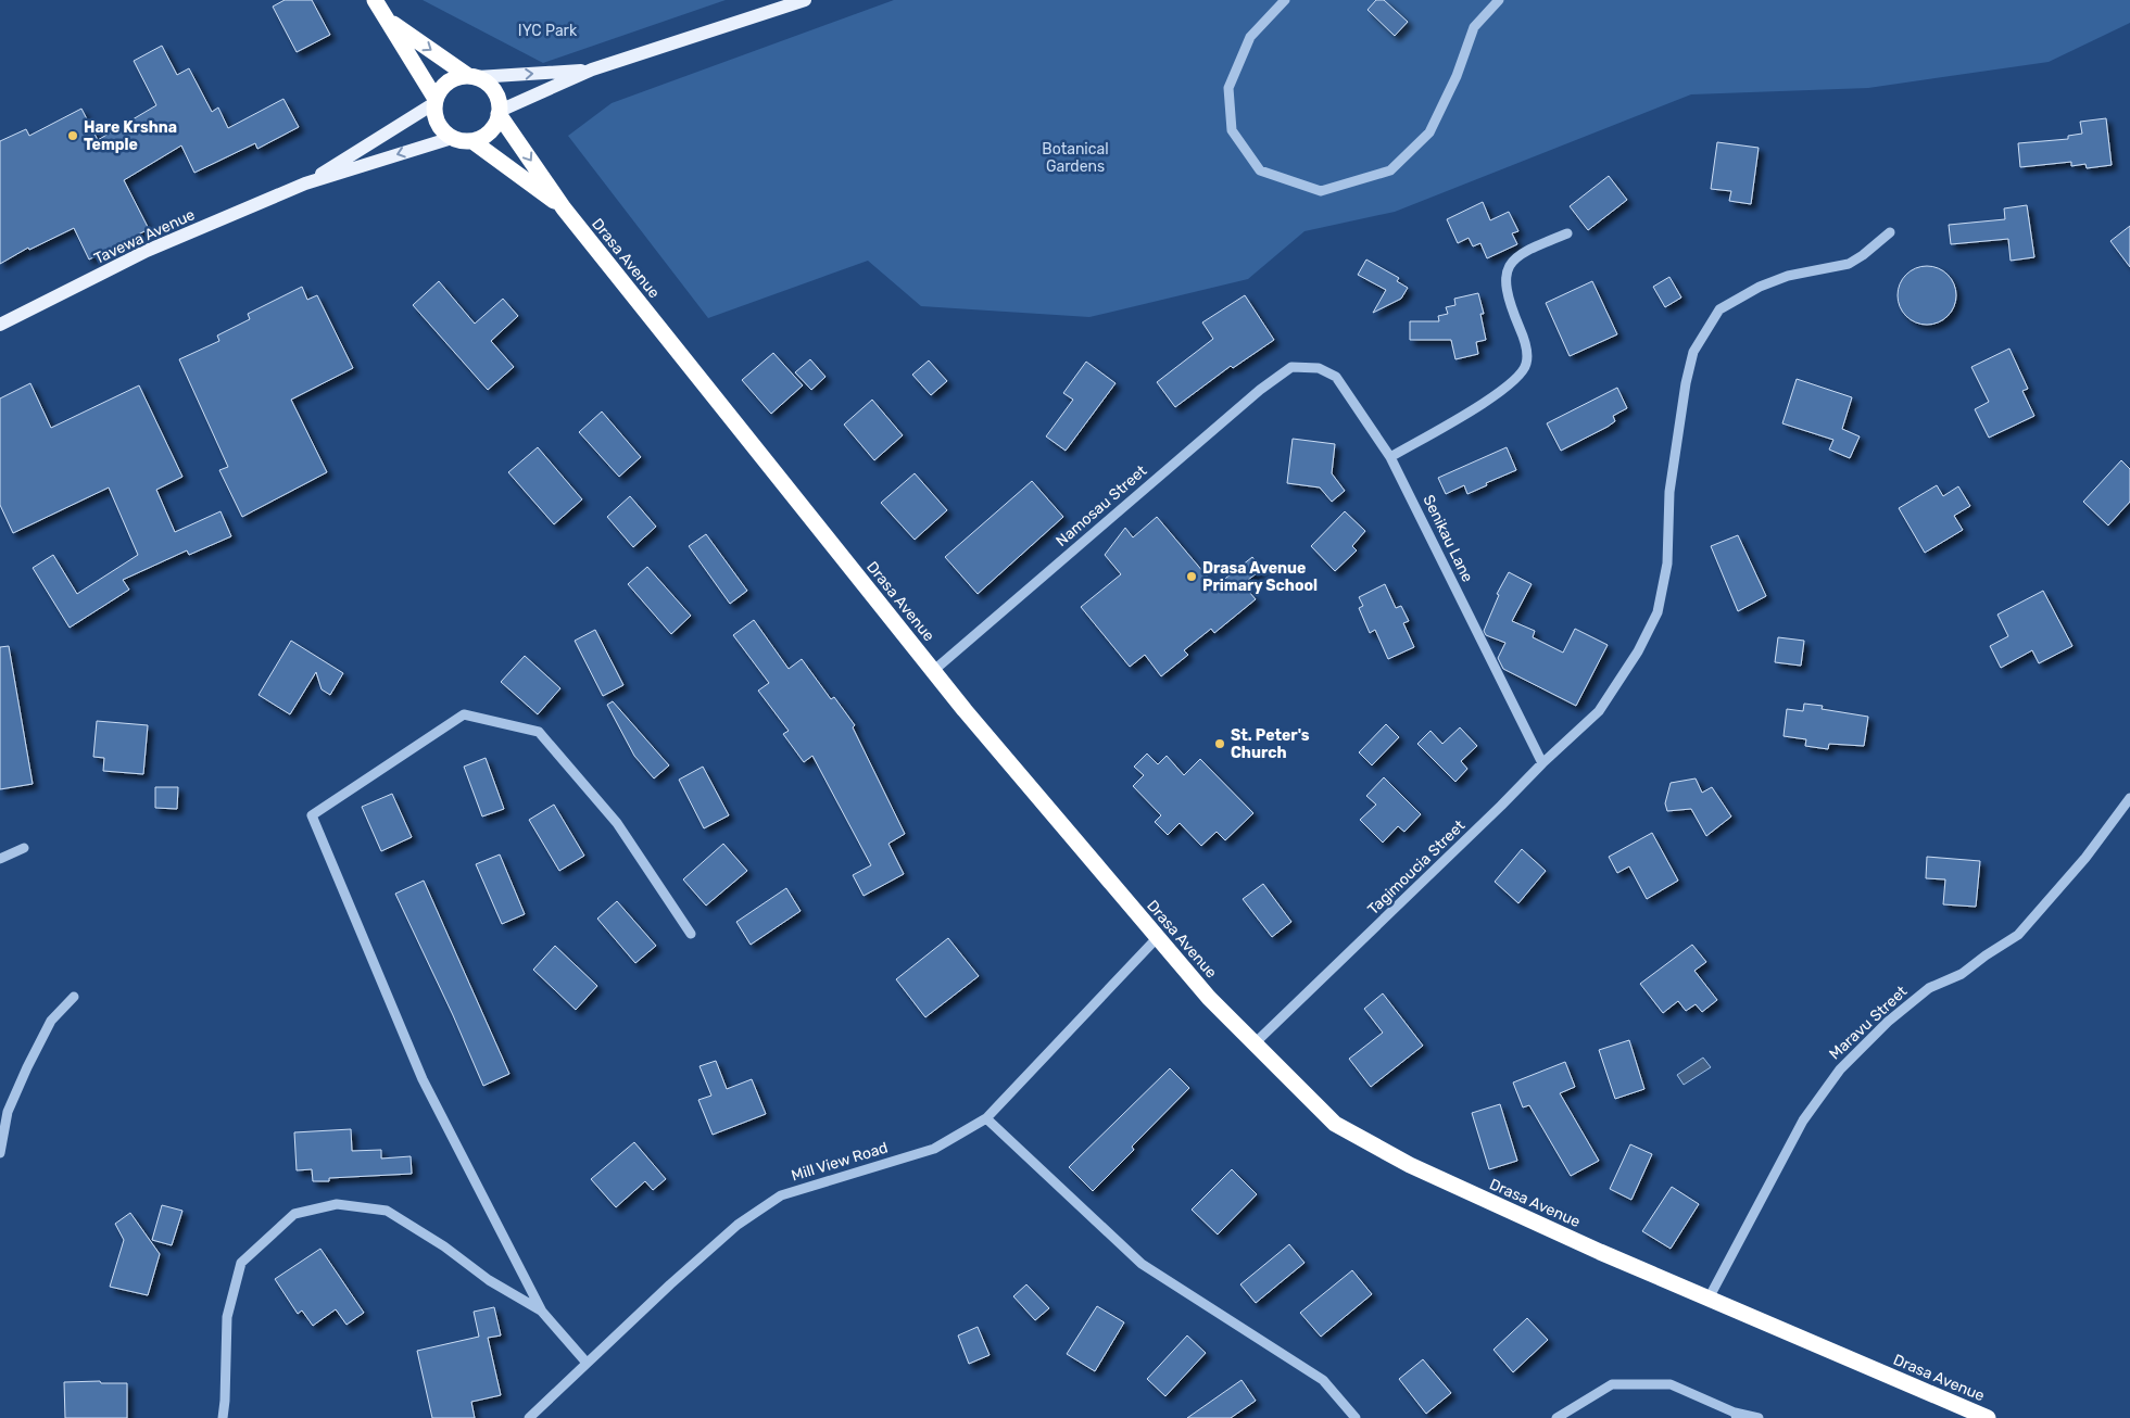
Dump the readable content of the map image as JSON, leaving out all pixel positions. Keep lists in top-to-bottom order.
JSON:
{
  "streets": {
    "highway": ["Drasa Avenue"],
    "main road": ["Tavewa Avenue"],
    "street": [
      "Namosau Street",
      "Senikau Lane",
      "Tagimoucia Street",
      "Maravu Street",
      "Mill View Road"
    ]
  },
  "crossings": [
    ["Tavewa Avenue", "Drasa Avenue"],
    ["Drasa Avenue", "Namosau Street"],
    ["Drasa Avenue", "Tagimoucia Street"],
    ["Drasa Avenue", "Maravu Street"],
    ["Drasa Avenue", "Mill View Road"],
    ["Namosau Street", "Senikau Lane"],
    ["Senikau Lane", "Tagimoucia Street"]
  ],
  "parks": ["IYC Park", "Botanical Gardens"],
  "places": ["Hare Krshna Temple", "Drasa Avenue Primary School", "St. Peter's Church"]
}
